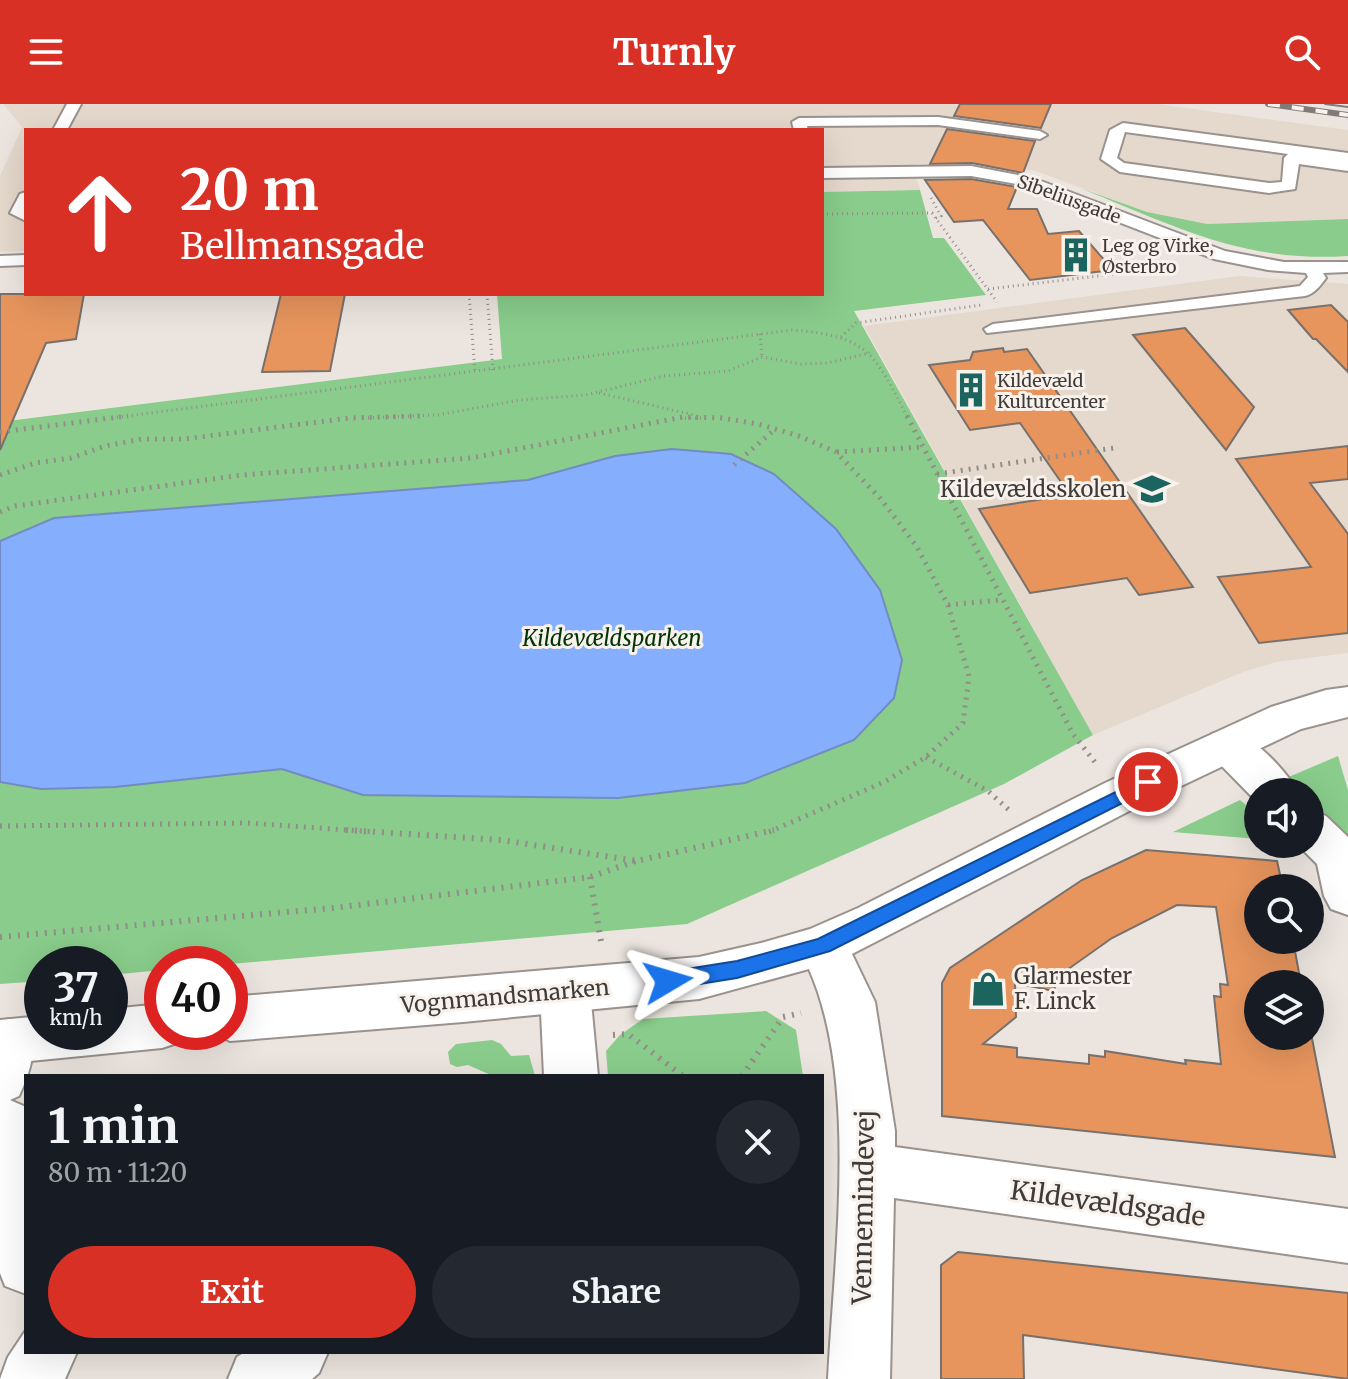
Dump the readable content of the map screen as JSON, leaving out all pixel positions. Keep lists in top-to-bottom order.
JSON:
{
  "streets": {
    "street": ["Vognmandsmarken", "Kildevældsgade", "Vennemindevej"],
    "lane": ["Sibeliusgade"]
  },
  "crossings": [
    ["Vognmandsmarken", "Vennemindevej"],
    ["Kildevældsgade", "Vennemindevej"]
  ],
  "parks": ["Kildevældsparken"],
  "places": {
    "building": ["Leg og Virke, Østerbro", "Kildevæld Kulturcenter"],
    "school or university": ["Kildevældsskolen"],
    "shop": ["Glarmester F. Linck"]
  },
  "page": {
    "header": "Turnly",
    "turn": ["20 m", "Bellmansgade"],
    "speed": "37 km/h",
    "limit": "40",
    "heading": ["1 min", "80 m · 11:20"],
    "buttons": ["Exit", "Share"]
  }
}
